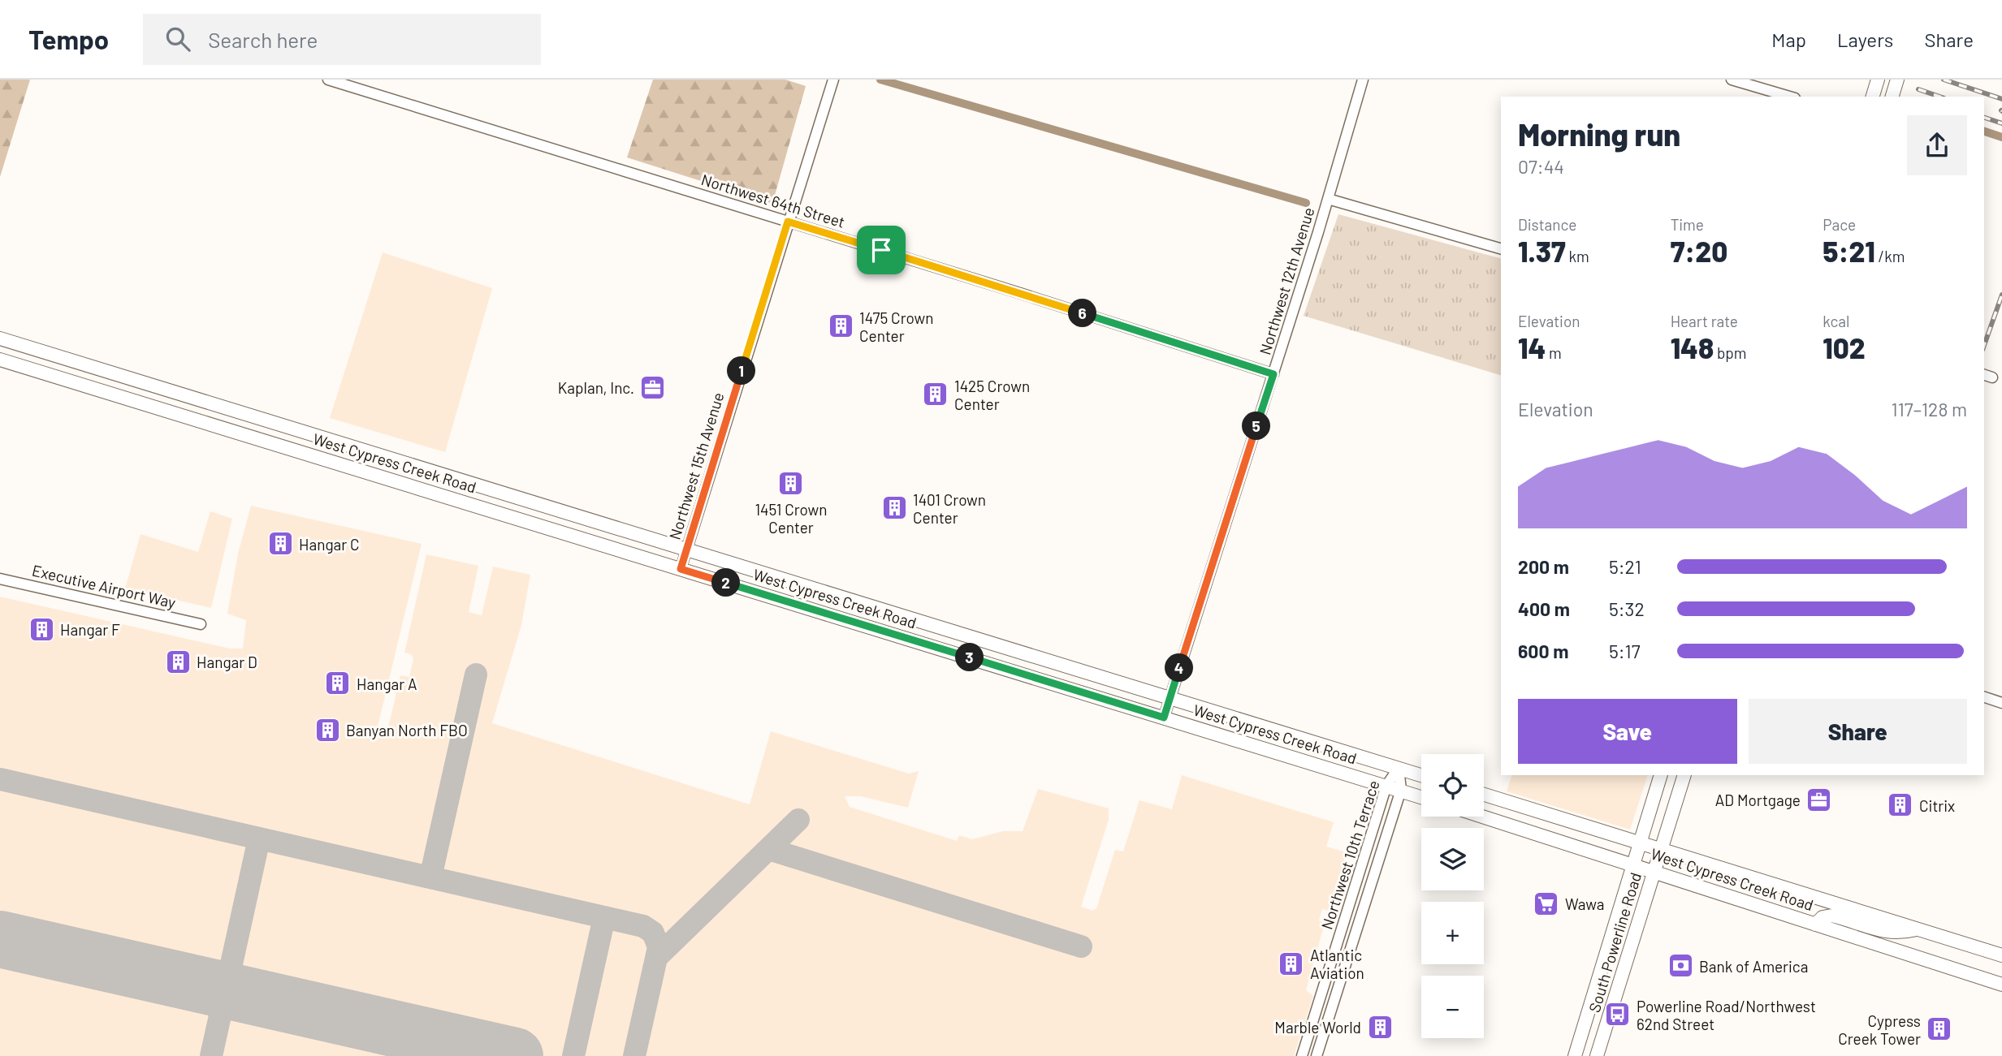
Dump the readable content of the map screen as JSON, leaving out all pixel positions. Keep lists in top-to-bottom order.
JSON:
{
  "streets": {
    "main road": ["West Cypress Creek Road", "South Powerline Road"],
    "street": [
      "Northwest 64th Street",
      "Northwest 12th Avenue",
      "Northwest 15th Avenue",
      "Executive Airport Way",
      "Northwest 10th Terrace"
    ]
  },
  "crossings": [
    ["Northwest 64th Street", "Northwest 12th Avenue"],
    ["Northwest 64th Street", "Northwest 15th Avenue"],
    ["Northwest 12th Avenue", "West Cypress Creek Road"],
    ["West Cypress Creek Road", "Northwest 15th Avenue"],
    ["West Cypress Creek Road", "Northwest 10th Terrace"],
    ["West Cypress Creek Road", "South Powerline Road"]
  ],
  "places": {
    "building": [
      "1475 Crown Center",
      "1425 Crown Center",
      "1451 Crown Center",
      "1401 Crown Center",
      "Hangar C",
      "Hangar F",
      "Hangar D",
      "Hangar A",
      "Banyan North FBO",
      "Citrix",
      "Atlantic Aviation",
      "Marble World",
      "Cypress Creek Tower"
    ],
    "office": ["Kaplan, Inc.", "AD Mortgage"],
    "supermarket": ["Wawa"],
    "bank": ["Bank of America"],
    "bus stop": ["Powerline Road/Northwest 62nd Street"]
  },
  "page": {
    "header": "Tempo",
    "search": "Search here",
    "nav": ["Map", "Layers", "Share"],
    "heading": ["Morning run", "07:44"],
    "stats": [
      ["Distance", "1.37 km"],
      ["Time", "7:20"],
      ["Pace", "5:21 /km"],
      ["Elevation", "14 m"],
      ["Heart rate", "148 bpm"],
      ["kcal", "102"]
    ],
    "pins": [
      "6",
      "1",
      "5",
      "2",
      "3",
      "4"
    ],
    "chart": ["Elevation", "117–128 m"],
    "list": [
      {
        "name": "200 m",
        "note": "5:21"
      },
      {
        "name": "400 m",
        "note": "5:32"
      },
      {
        "name": "600 m",
        "note": "5:17"
      }
    ],
    "buttons": ["Save", "Share"],
    "map_buttons": ["+", "−"]
  }
}
